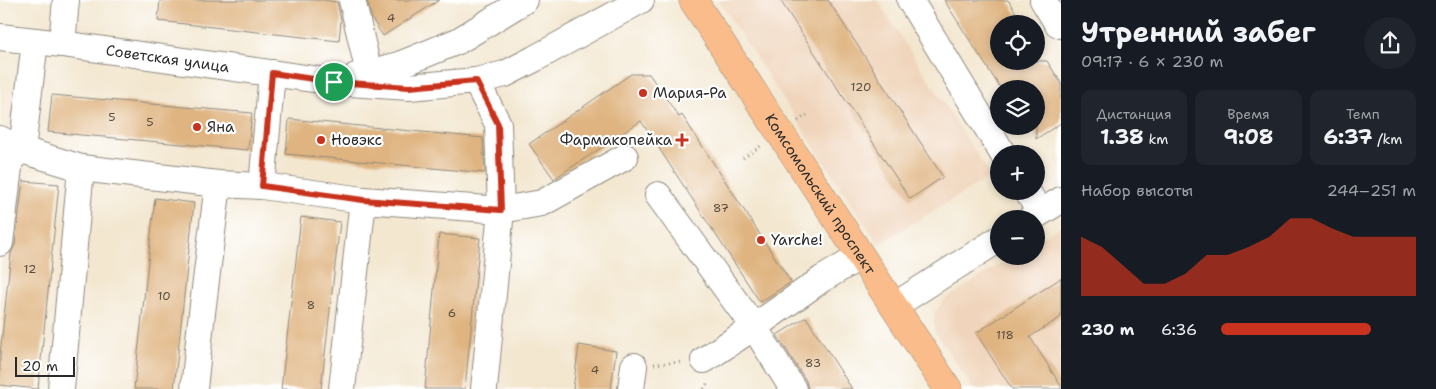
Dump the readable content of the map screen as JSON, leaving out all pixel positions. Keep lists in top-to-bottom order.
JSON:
{
  "streets": {
    "main road": ["Комсомольский проспект"],
    "street": ["Советская улица"]
  },
  "places": {
    "other": [
      "Мария-Ра",
      "Яна",
      "Новэкс",
      "Yarche!"
    ],
    "health": ["Фармакопейка"]
  },
  "house_numbers": [
    "4",
    "120",
    "5",
    "5",
    "87",
    "12",
    "10",
    "8",
    "6",
    "118",
    "83",
    "4"
  ],
  "scale_bar": "20 m",
  "page": {
    "heading": ["Утренний забег", "09:17 · 6 × 230 m"],
    "map_buttons": ["+", "−"],
    "stats": [
      ["Дистанция", "1.38 km"],
      ["Время", "9:08"],
      ["Темп", "6:37 /km"]
    ],
    "chart": ["Набор высоты", "244–251 m"],
    "list": [
      {
        "name": "230 m",
        "note": "6:36"
      }
    ],
    "scale": "20 m"
  }
}
